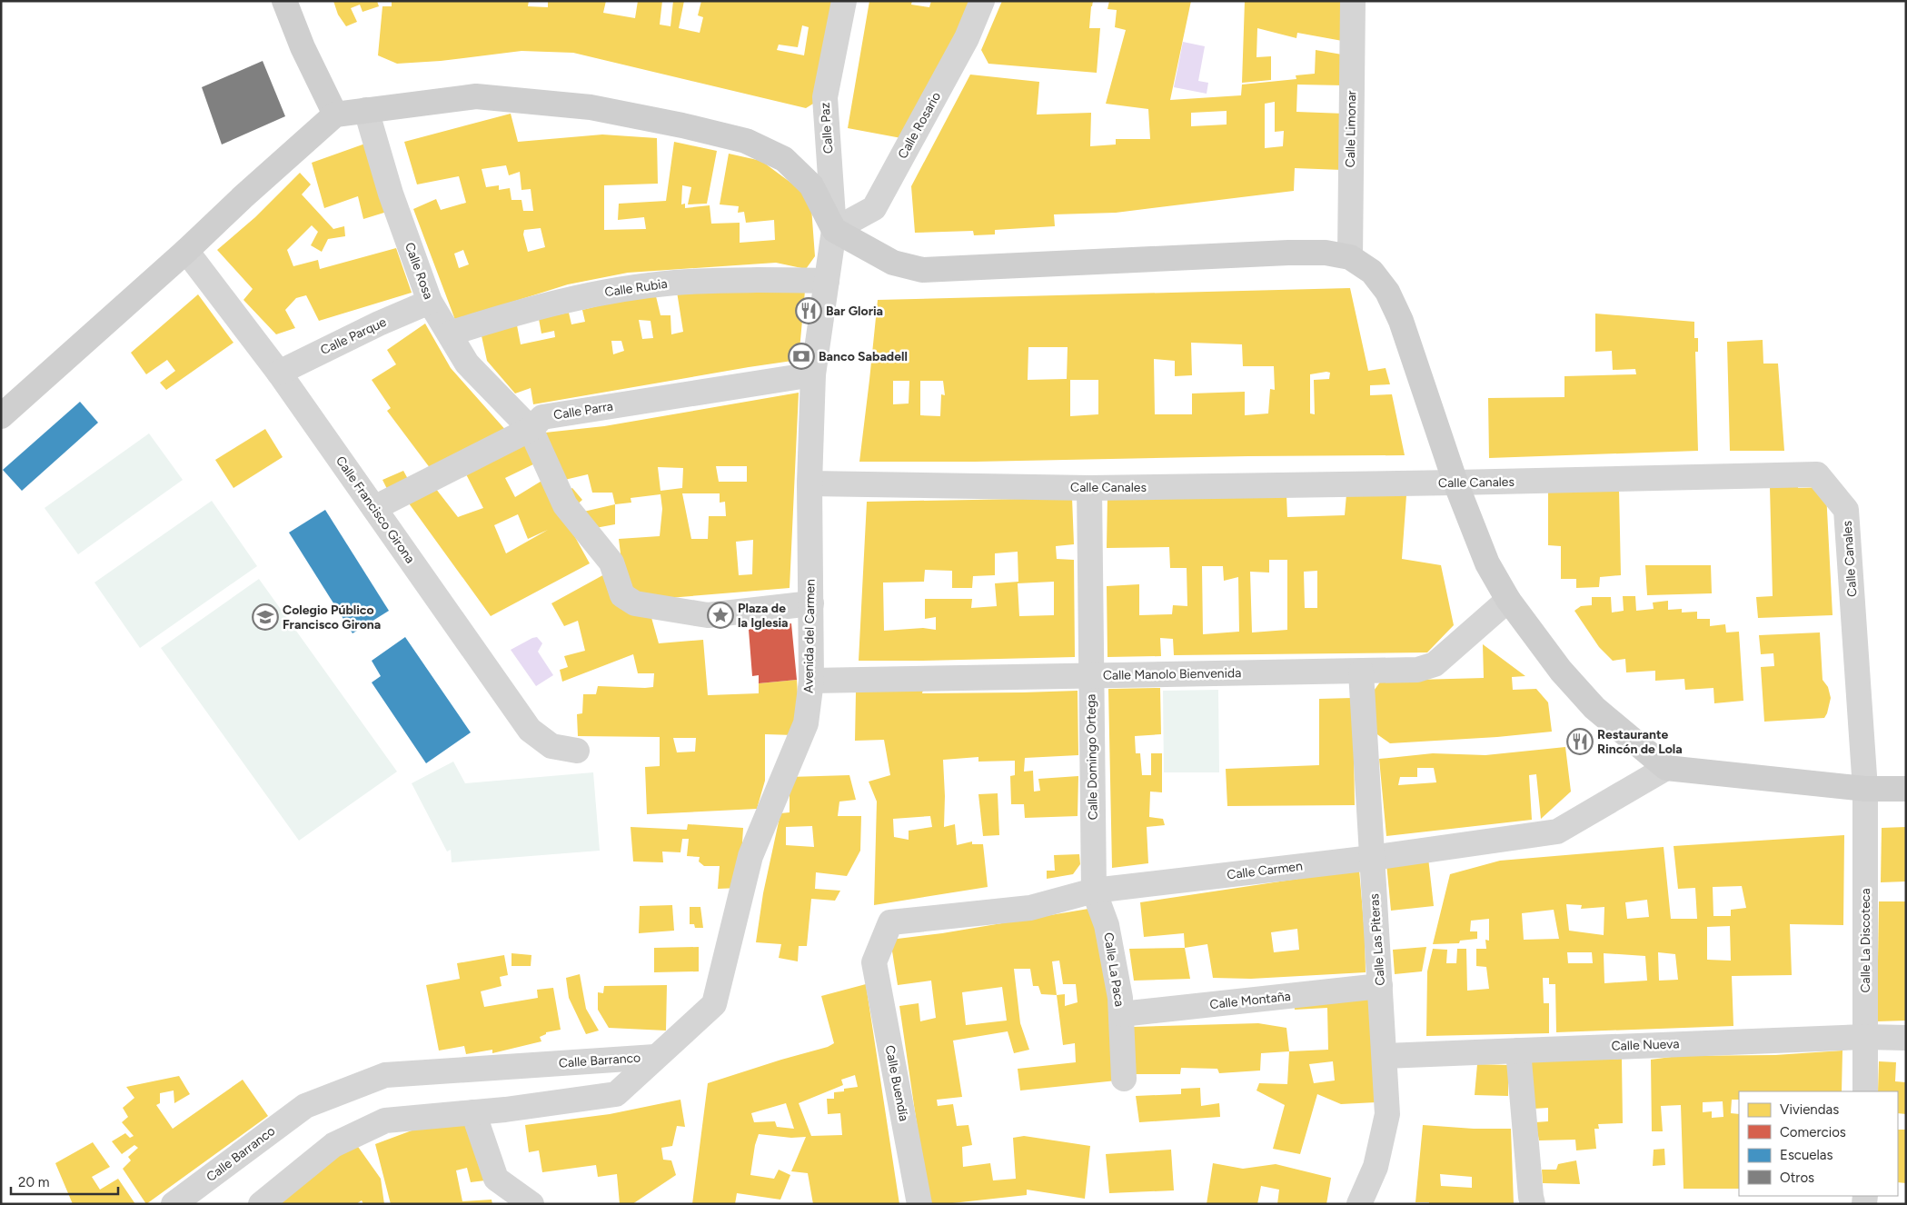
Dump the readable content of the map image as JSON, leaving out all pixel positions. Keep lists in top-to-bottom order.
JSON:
{
  "streets": {
    "street": [
      "Calle Rosario",
      "Calle Paz",
      "Calle Limonar",
      "Calle Rosa",
      "Calle Rubia",
      "Calle Parque",
      "Calle Parra",
      "Calle Canales",
      "Calle Francisco Girona",
      "Avenida del Carmen",
      "Calle Manolo Bienvenida",
      "Calle Domingo Ortega",
      "Calle Carmen",
      "Calle Las Piteras",
      "Calle La Discoteca",
      "Calle La Paca",
      "Calle Montaña",
      "Calle Nueva",
      "Calle Barranco",
      "Calle Buendía"
    ]
  },
  "crossings": [
    ["Calle Rosario", "Calle Paz"],
    ["Calle Rosario", "Avenida del Carmen"],
    ["Calle Paz", "Avenida del Carmen"],
    ["Calle Rosa", "Calle Rubia"],
    ["Calle Rosa", "Calle Parque"],
    ["Calle Rosa", "Calle Parra"],
    ["Calle Rosa", "Avenida del Carmen"],
    ["Calle Rubia", "Avenida del Carmen"],
    ["Calle Parque", "Calle Francisco Girona"],
    ["Calle Parra", "Calle Francisco Girona"],
    ["Calle Parra", "Avenida del Carmen"],
    ["Calle Canales", "Avenida del Carmen"],
    ["Calle Canales", "Calle Domingo Ortega"],
    ["Calle Canales", "Calle La Discoteca"],
    ["Avenida del Carmen", "Calle Manolo Bienvenida"],
    ["Avenida del Carmen", "Calle Barranco"],
    ["Calle Manolo Bienvenida", "Calle Domingo Ortega"],
    ["Calle Manolo Bienvenida", "Calle Las Piteras"],
    ["Calle Domingo Ortega", "Calle Carmen"],
    ["Calle Domingo Ortega", "Calle La Paca"],
    ["Calle Carmen", "Calle Las Piteras"],
    ["Calle Carmen", "Calle La Paca"],
    ["Calle Carmen", "Calle Buendía"],
    ["Calle Las Piteras", "Calle Montaña"],
    ["Calle Las Piteras", "Calle Nueva"],
    ["Calle La Discoteca", "Calle Nueva"],
    ["Calle La Paca", "Calle Montaña"]
  ],
  "places": {
    "restaurant": ["Bar Gloria", "Restaurante Rincón de Lola"],
    "bank": ["Banco Sabadell"],
    "place": ["Plaza de la Iglesia"],
    "school or university": ["Colegio Público Francisco Girona"]
  },
  "legend": [
    "Viviendas",
    "Comercios",
    "Escuelas",
    "Otros"
  ],
  "scale_bar": "20 m"
}
